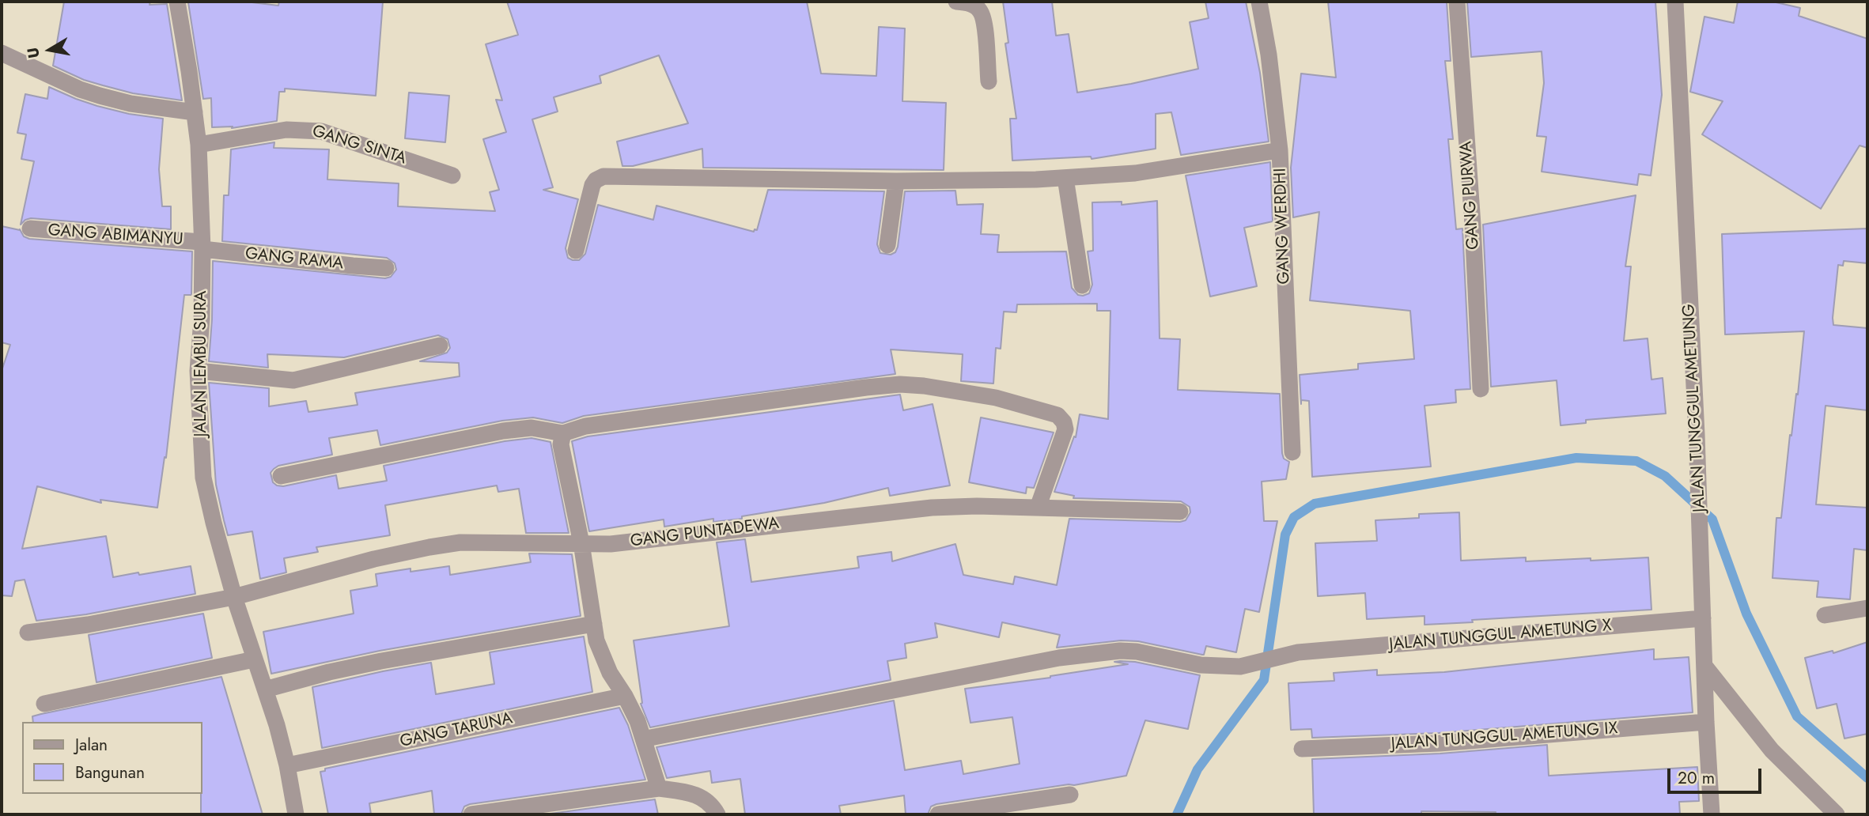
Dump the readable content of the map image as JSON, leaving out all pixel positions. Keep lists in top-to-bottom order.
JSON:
{
  "streets": {
    "street": [
      "GANG SINTA",
      "GANG PURWA",
      "GANG WERDHI",
      "GANG ABIMANYU",
      "GANG RAMA",
      "JALAN LEMBU SURA",
      "JALAN TUNGGUL AMETUNG",
      "GANG PUNTADEWA",
      "JALAN TUNGGUL AMETUNG X",
      "GANG TARUNA",
      "JALAN TUNGGUL AMETUNG IX"
    ]
  },
  "crossings": [
    ["GANG SINTA", "JALAN LEMBU SURA"],
    ["GANG ABIMANYU", "GANG RAMA"],
    ["GANG ABIMANYU", "JALAN LEMBU SURA"],
    ["GANG RAMA", "JALAN LEMBU SURA"],
    ["JALAN LEMBU SURA", "GANG PUNTADEWA"],
    ["JALAN LEMBU SURA", "GANG TARUNA"],
    ["JALAN TUNGGUL AMETUNG", "JALAN TUNGGUL AMETUNG X"],
    ["JALAN TUNGGUL AMETUNG", "JALAN TUNGGUL AMETUNG IX"]
  ],
  "legend": ["Jalan", "Bangunan"],
  "scale_bar": "20 m",
  "north": "left"
}
